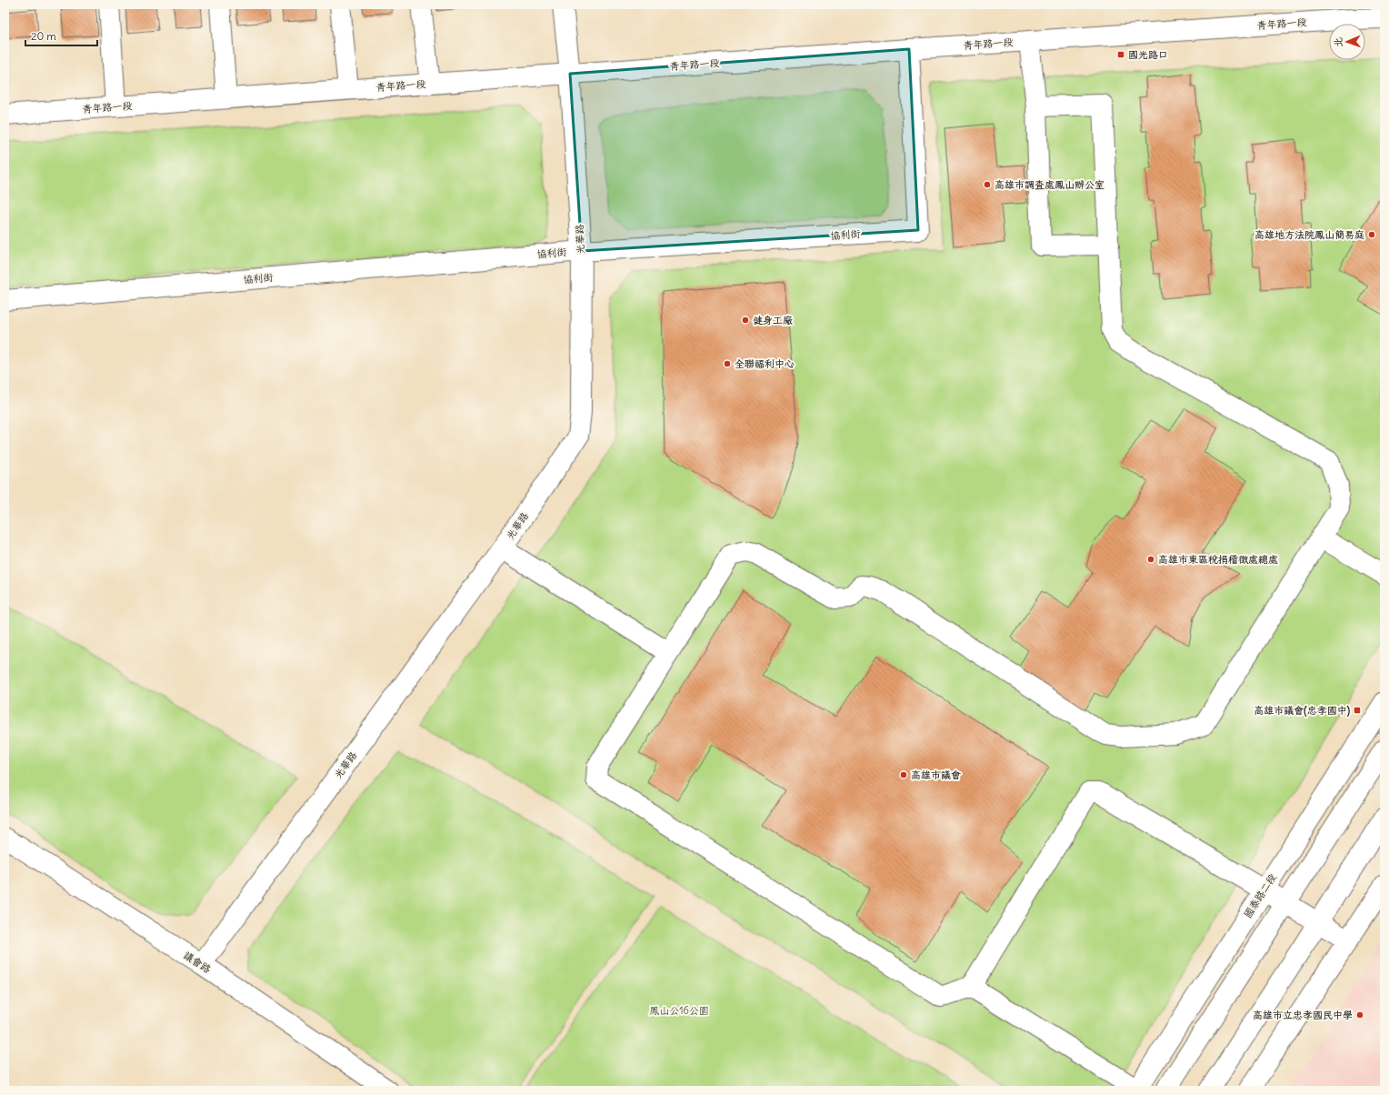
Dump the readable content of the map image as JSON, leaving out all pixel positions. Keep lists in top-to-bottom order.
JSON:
{
  "streets": {
    "street": [
      "青年路一段",
      "協利街",
      "光華路",
      "國泰路二段",
      "議會路"
    ]
  },
  "crossings": [
    ["青年路一段", "協利街"],
    ["青年路一段", "光華路"],
    ["協利街", "光華路"],
    ["光華路", "議會路"]
  ],
  "parks": ["鳳山公16公園"],
  "places": {
    "transit": ["國光路口", "高雄市議會(忠孝國中)"],
    "other": [
      "高雄市調查處鳳山辦公室",
      "高雄地方法院鳳山簡易庭",
      "健身工廠",
      "全聯福利中心",
      "高雄市東區稅捐稽徵處總處",
      "高雄市議會",
      "高雄市立忠孝國民中學"
    ]
  },
  "scale_bar": "20 m",
  "north": "left"
}
